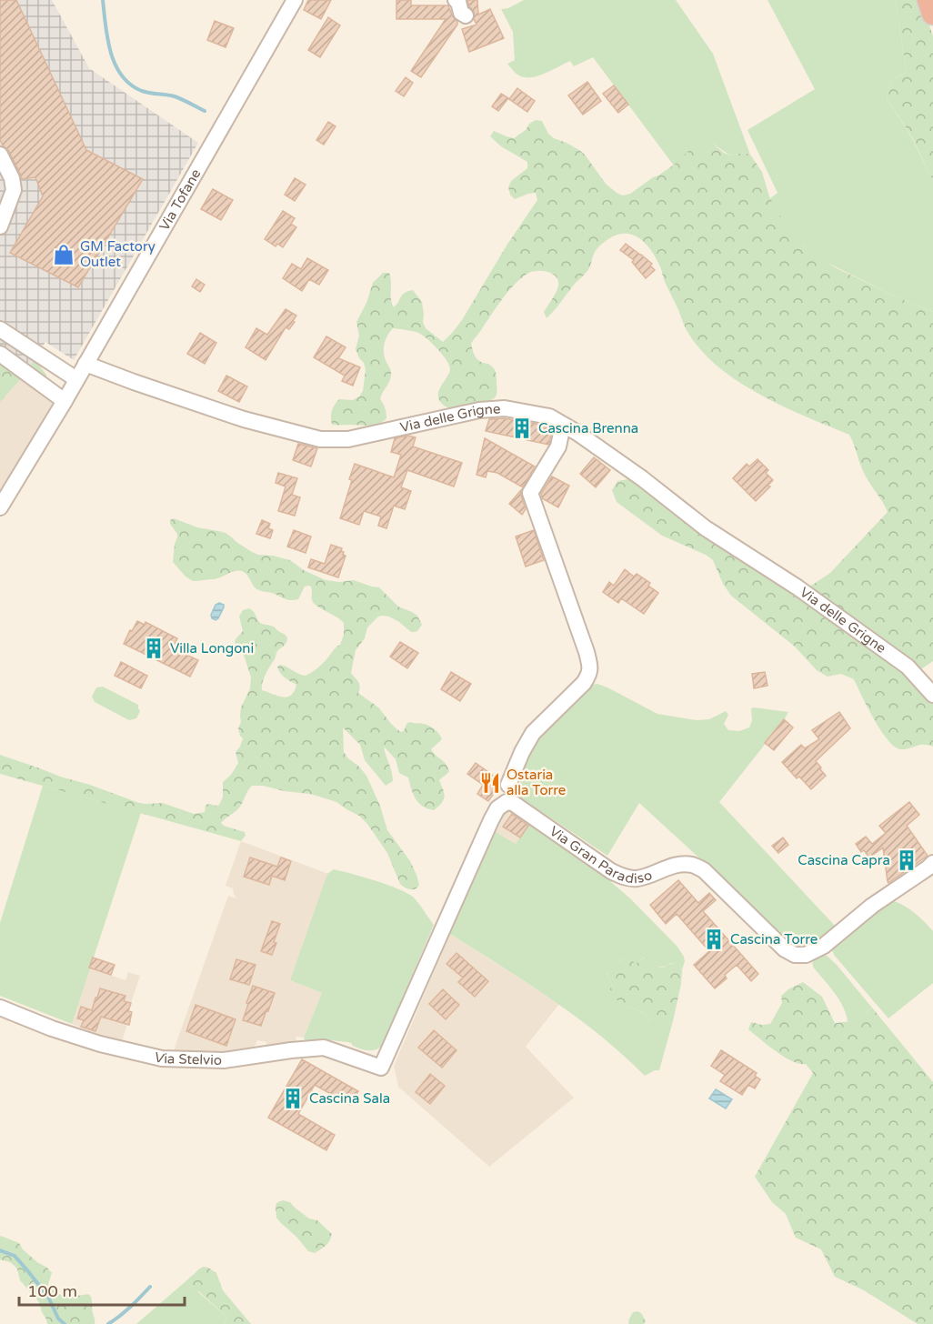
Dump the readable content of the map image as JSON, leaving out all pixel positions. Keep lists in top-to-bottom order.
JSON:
{
  "streets": {
    "street": [
      "Via Tofane",
      "Via delle Grigne",
      "Via Gran Paradiso",
      "Via Stelvio"
    ]
  },
  "crossings": [
    ["Via Tofane", "Via delle Grigne"],
    ["Via Gran Paradiso", "Via Stelvio"]
  ],
  "places": {
    "shop": ["GM Factory Outlet"],
    "building": [
      "Cascina Brenna",
      "Villa Longoni",
      "Cascina Capra",
      "Cascina Torre",
      "Cascina Sala"
    ],
    "restaurant": ["Ostaria alla Torre"]
  },
  "scale_bar": "100 m"
}
